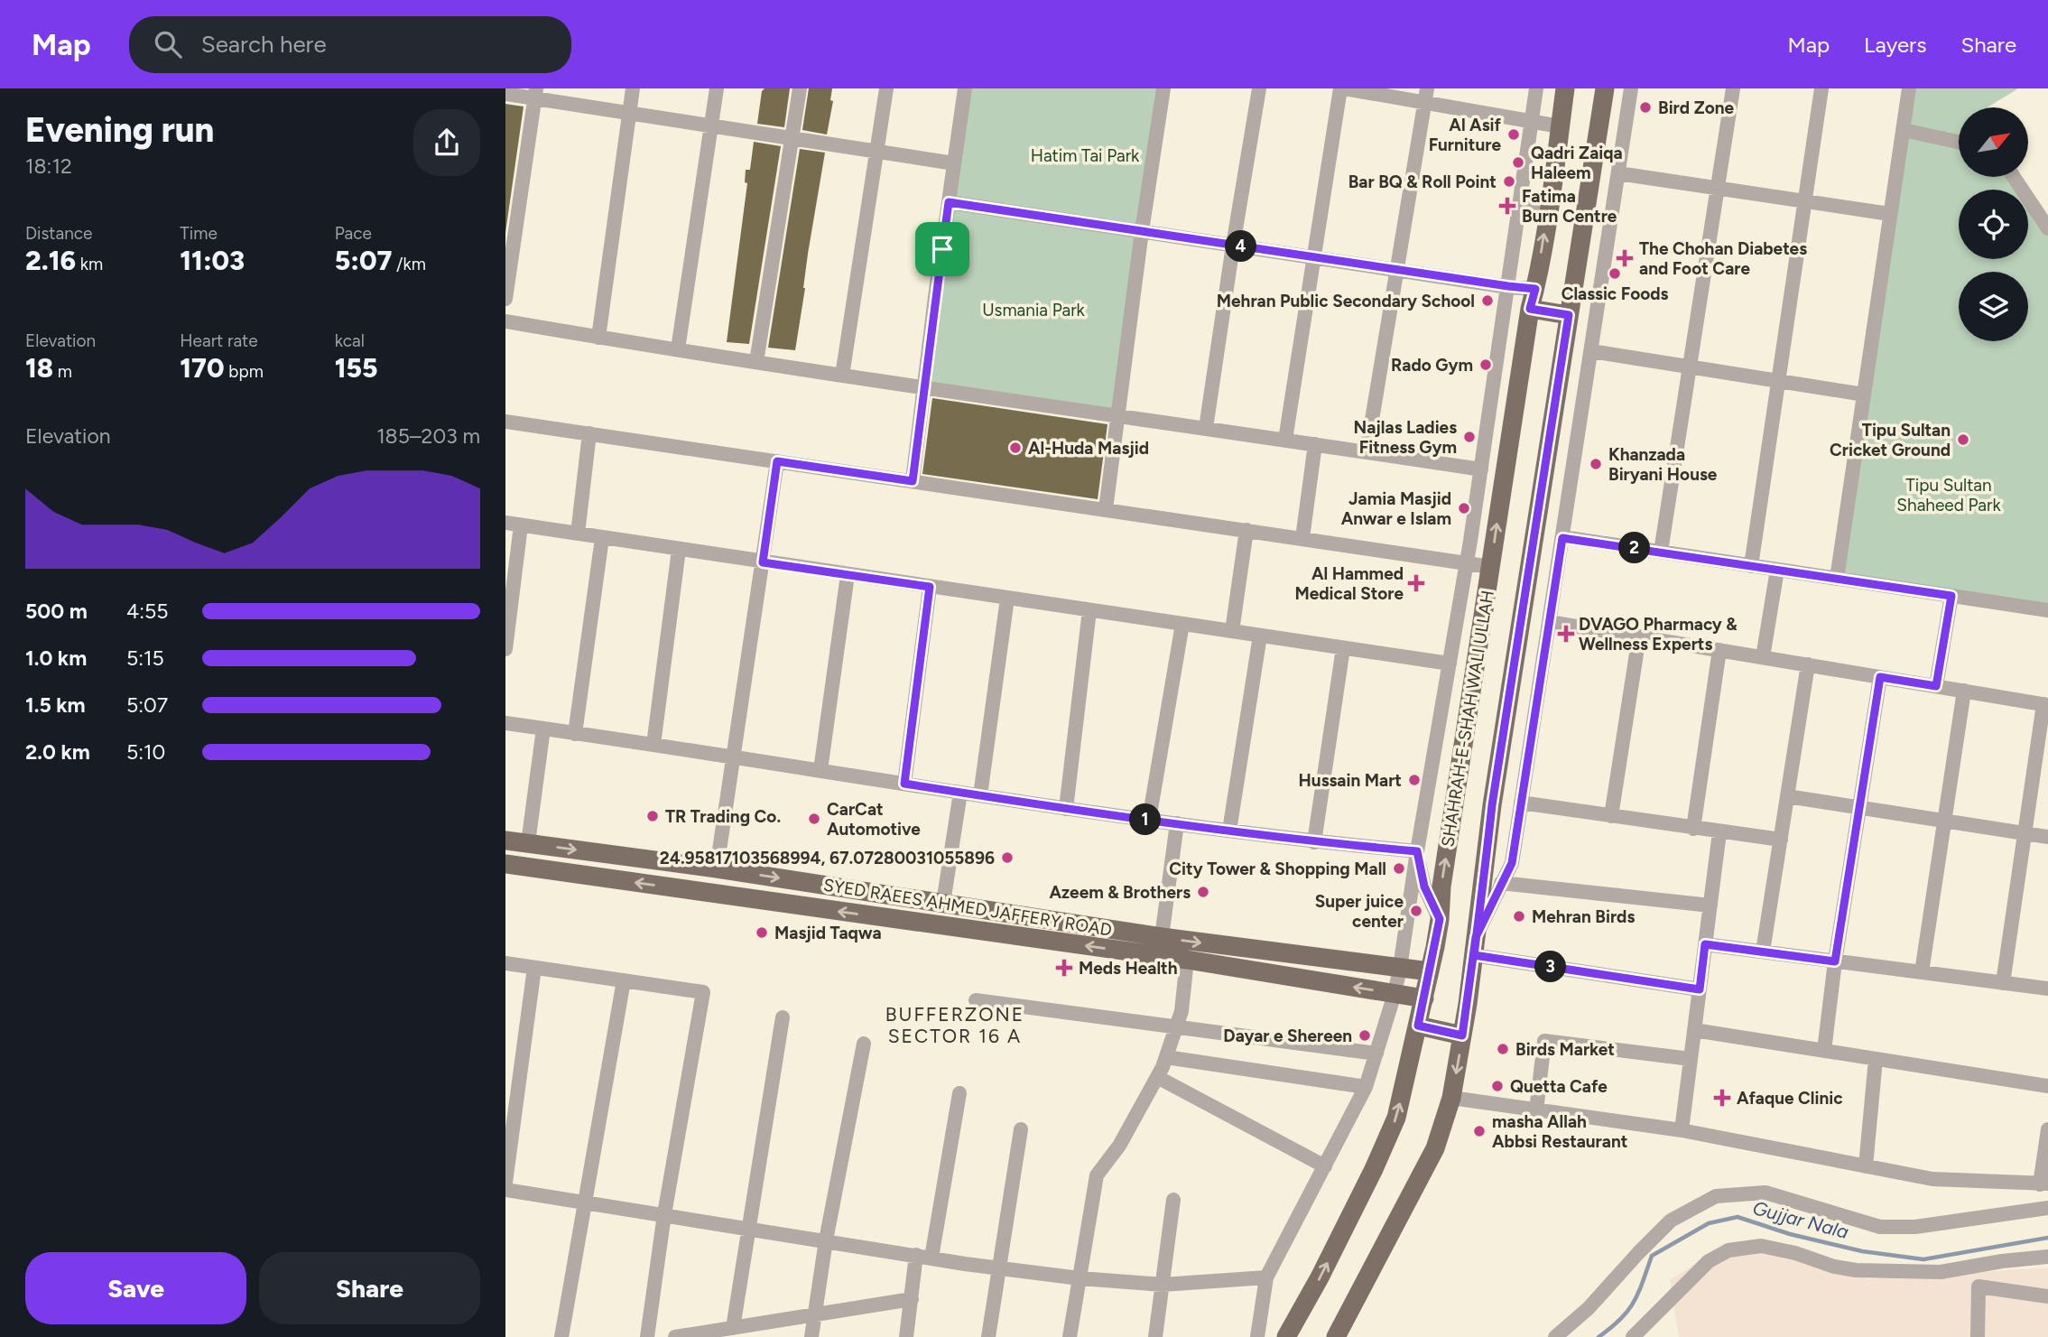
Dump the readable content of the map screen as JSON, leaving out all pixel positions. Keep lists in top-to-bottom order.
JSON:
{
  "streets": {
    "main road": ["SHAHRAH-E-SHAH WALI ULLAH", "SYED RAEES AHMED JAFFERY ROAD"]
  },
  "crossings": [
    ["SHAHRAH-E-SHAH WALI ULLAH", "SYED RAEES AHMED JAFFERY ROAD"]
  ],
  "districts": ["BUFFERZONE SECTOR 16 A"],
  "water": ["Gujjar Nala"],
  "parks": ["Hatim Tai Park", "Usmania Park", "Tipu Sultan Shaheed Park"],
  "places": {
    "other": [
      "Bird Zone",
      "Al Asif Furniture",
      "Qadri Zaiqa Haleem",
      "Bar BQ & Roll Point",
      "Classic Foods",
      "Mehran Public Secondary School",
      "Rado Gym",
      "Najlas Ladies Fitness Gym",
      "Tipu Sultan Cricket Ground",
      "Al-Huda Masjid",
      "Khanzada Biryani House",
      "Jamia Masjid Anwar e Islam",
      "Hussain Mart",
      "TR Trading Co.",
      "CarCat Automotive",
      "24.95817103568994, 67.07280031055896",
      "City Tower & Shopping Mall",
      "Azeem & Brothers",
      "Super juice center",
      "Mehran Birds",
      "Masjid Taqwa",
      "Dayar e Shereen",
      "Birds Market",
      "Quetta Cafe",
      "masha Allah Abbsi Restaurant"
    ],
    "health": [
      "Fatima Burn Centre",
      "The Chohan Diabetes and Foot Care",
      "Al Hammed Medical Store",
      "DVAGO Pharmacy & Wellness Experts",
      "Meds Health",
      "Afaque Clinic"
    ]
  },
  "north": "top right",
  "page": {
    "header": "Map",
    "search": "Search here",
    "nav": ["Map", "Layers", "Share"],
    "heading": ["Evening run", "18:12"],
    "stats": [
      ["Distance", "2.16 km"],
      ["Time", "11:03"],
      ["Pace", "5:07 /km"],
      ["Elevation", "18 m"],
      ["Heart rate", "170 bpm"],
      ["kcal", "155"]
    ],
    "pins": [
      "4",
      "2",
      "1",
      "3"
    ],
    "chart": ["Elevation", "185–203 m"],
    "list": [
      {
        "name": "500 m",
        "note": "4:55"
      },
      {
        "name": "1.0 km",
        "note": "5:15"
      },
      {
        "name": "1.5 km",
        "note": "5:07"
      },
      {
        "name": "2.0 km",
        "note": "5:10"
      }
    ],
    "buttons": ["Save", "Share"]
  }
}
